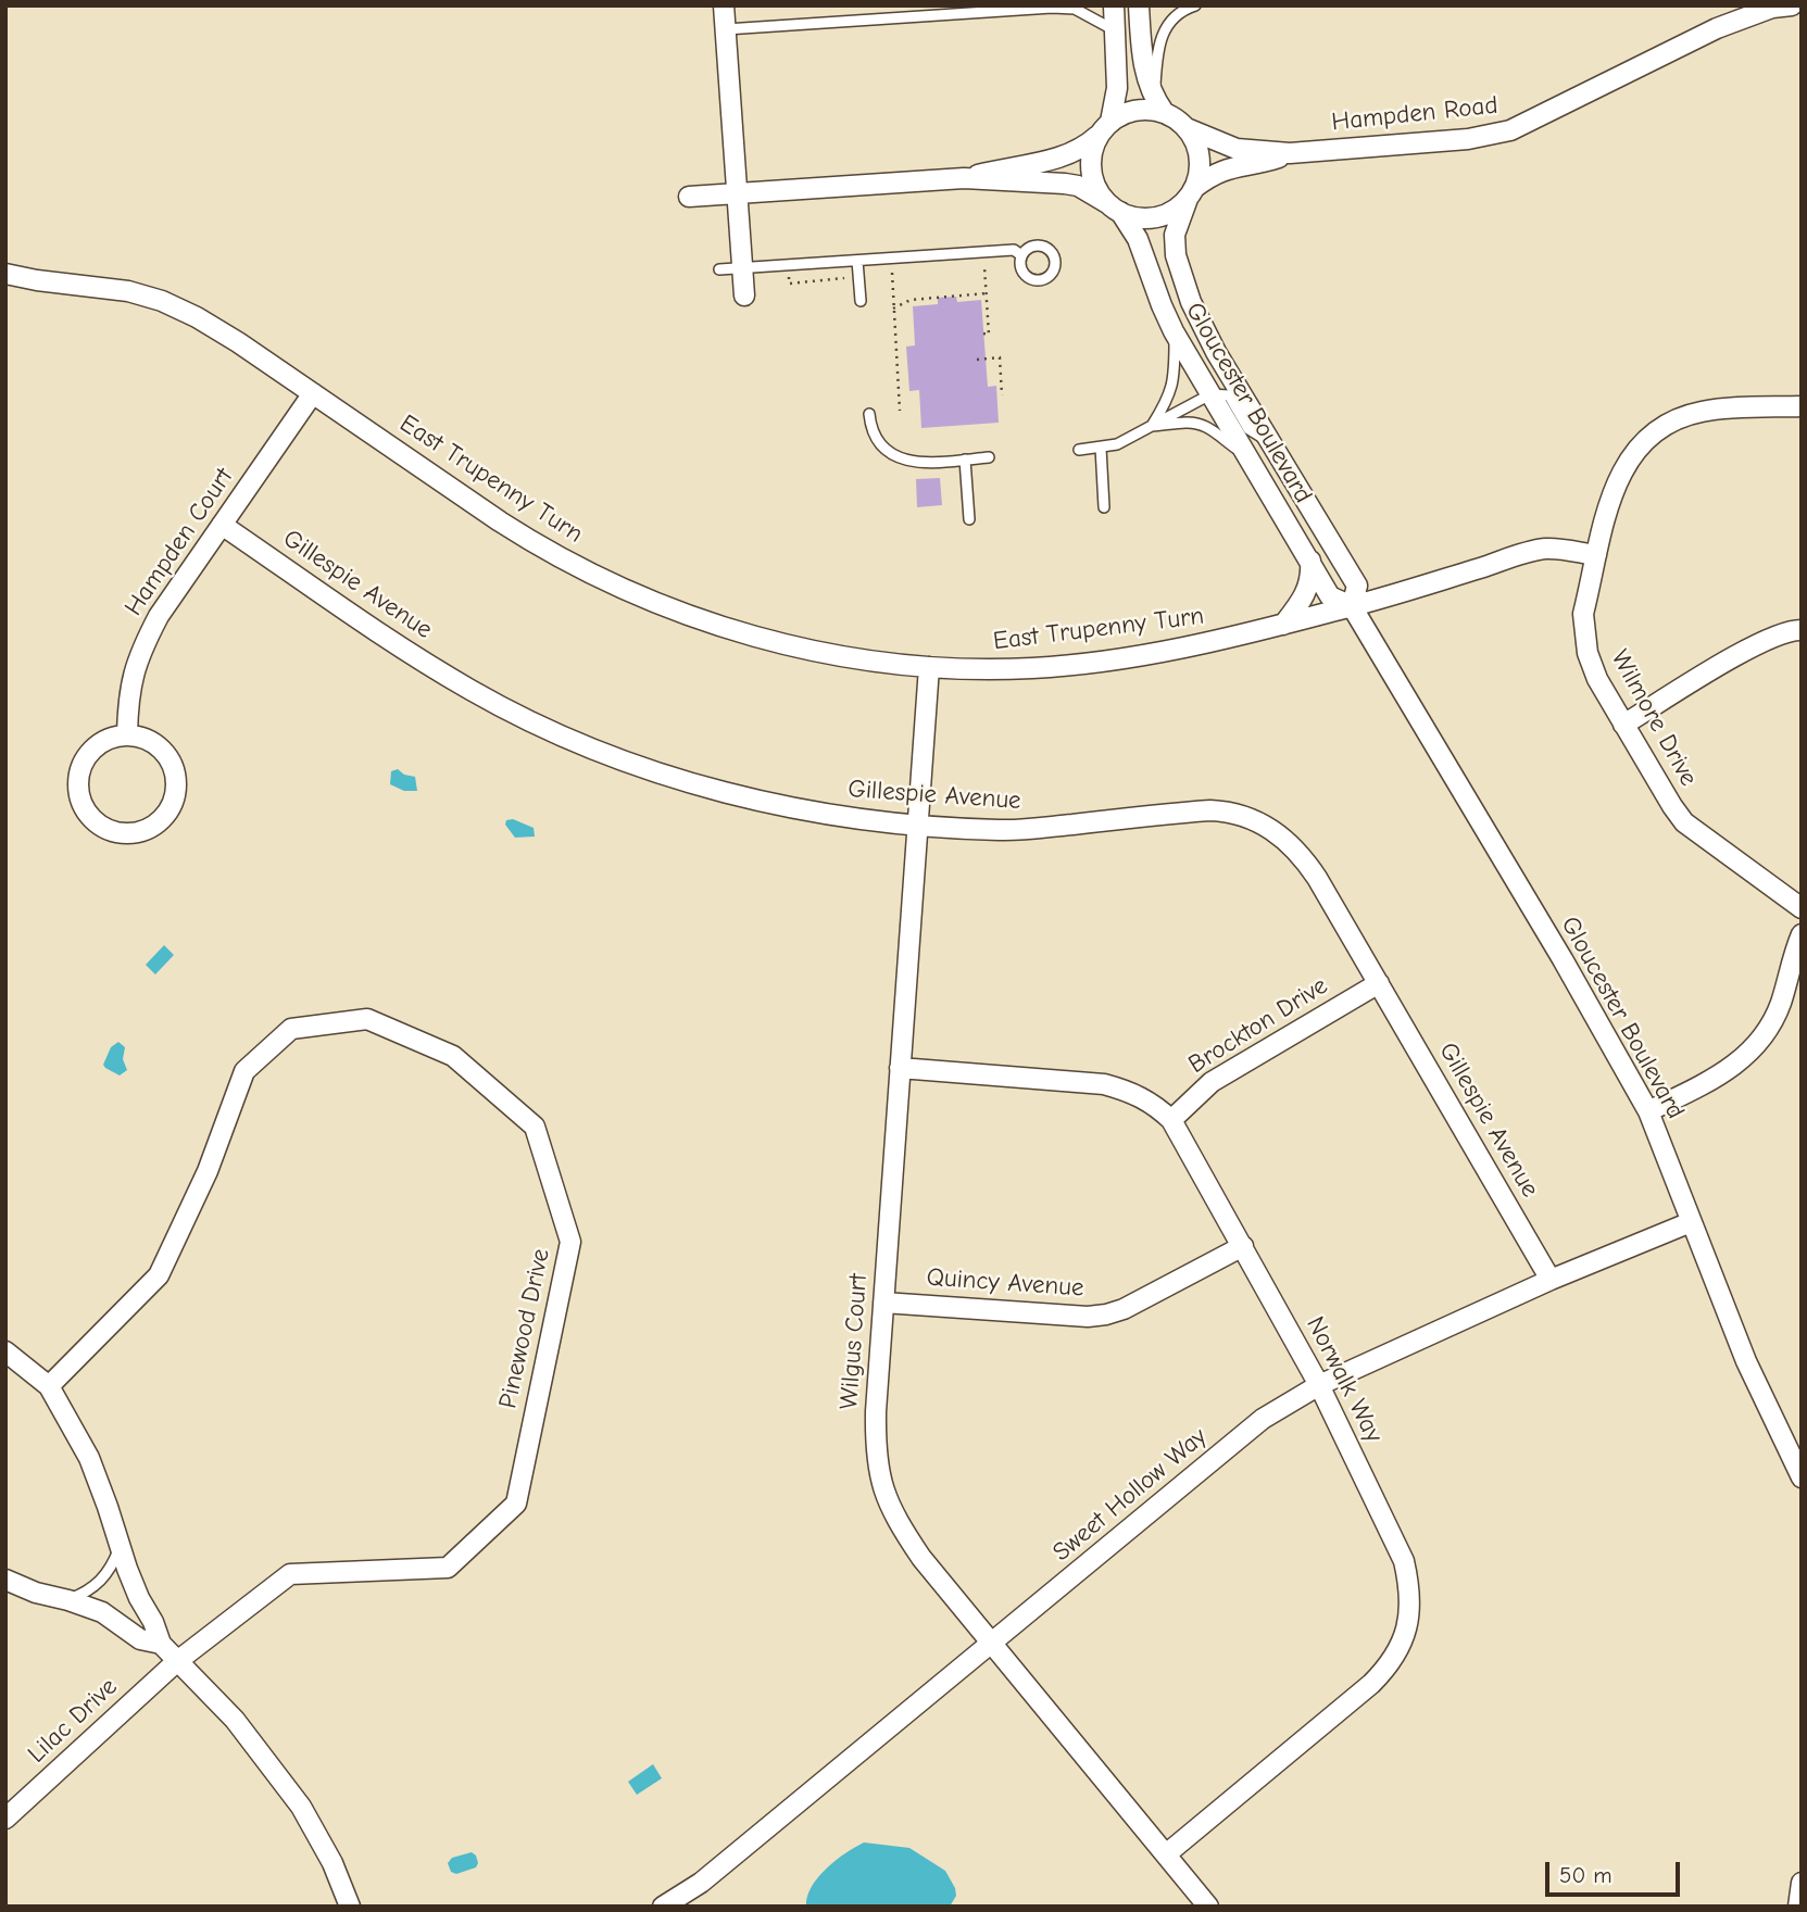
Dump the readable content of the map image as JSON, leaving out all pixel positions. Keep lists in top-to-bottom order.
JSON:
{
  "streets": {
    "street": [
      "Hampden Road",
      "Gloucester Boulevard",
      "East Trupenny Turn",
      "Hampden Court",
      "Gillespie Avenue",
      "Wilmore Drive",
      "Brockton Drive",
      "Quincy Avenue",
      "Pinewood Drive",
      "Wilgus Court",
      "Norwalk Way",
      "Sweet Hollow Way",
      "Lilac Drive"
    ]
  },
  "crossings": [
    ["Hampden Road", "Gloucester Boulevard"],
    ["Gloucester Boulevard", "East Trupenny Turn"],
    ["Gloucester Boulevard", "Sweet Hollow Way"],
    ["East Trupenny Turn", "Hampden Court"],
    ["East Trupenny Turn", "Wilmore Drive"],
    ["East Trupenny Turn", "Wilgus Court"],
    ["Hampden Court", "Gillespie Avenue"],
    ["Gillespie Avenue", "Brockton Drive"],
    ["Gillespie Avenue", "Wilgus Court"],
    ["Gillespie Avenue", "Sweet Hollow Way"],
    ["Brockton Drive", "Norwalk Way"],
    ["Quincy Avenue", "Wilgus Court"],
    ["Quincy Avenue", "Norwalk Way"],
    ["Pinewood Drive", "Lilac Drive"],
    ["Wilgus Court", "Norwalk Way"],
    ["Wilgus Court", "Sweet Hollow Way"],
    ["Norwalk Way", "Sweet Hollow Way"]
  ],
  "scale_bar": "50 m"
}
